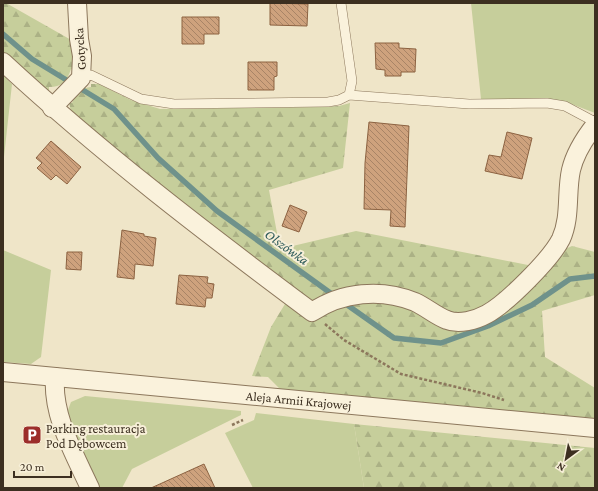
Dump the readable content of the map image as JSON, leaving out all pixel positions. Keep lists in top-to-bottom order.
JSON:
{
  "streets": {
    "street": ["Gotycka", "Aleja Armii Krajowej"]
  },
  "water": ["Olszówka"],
  "places": {
    "parking": ["Parking restauracja Pod Dębowcem"]
  },
  "scale_bar": "20 m",
  "north": "bottom left"
}
